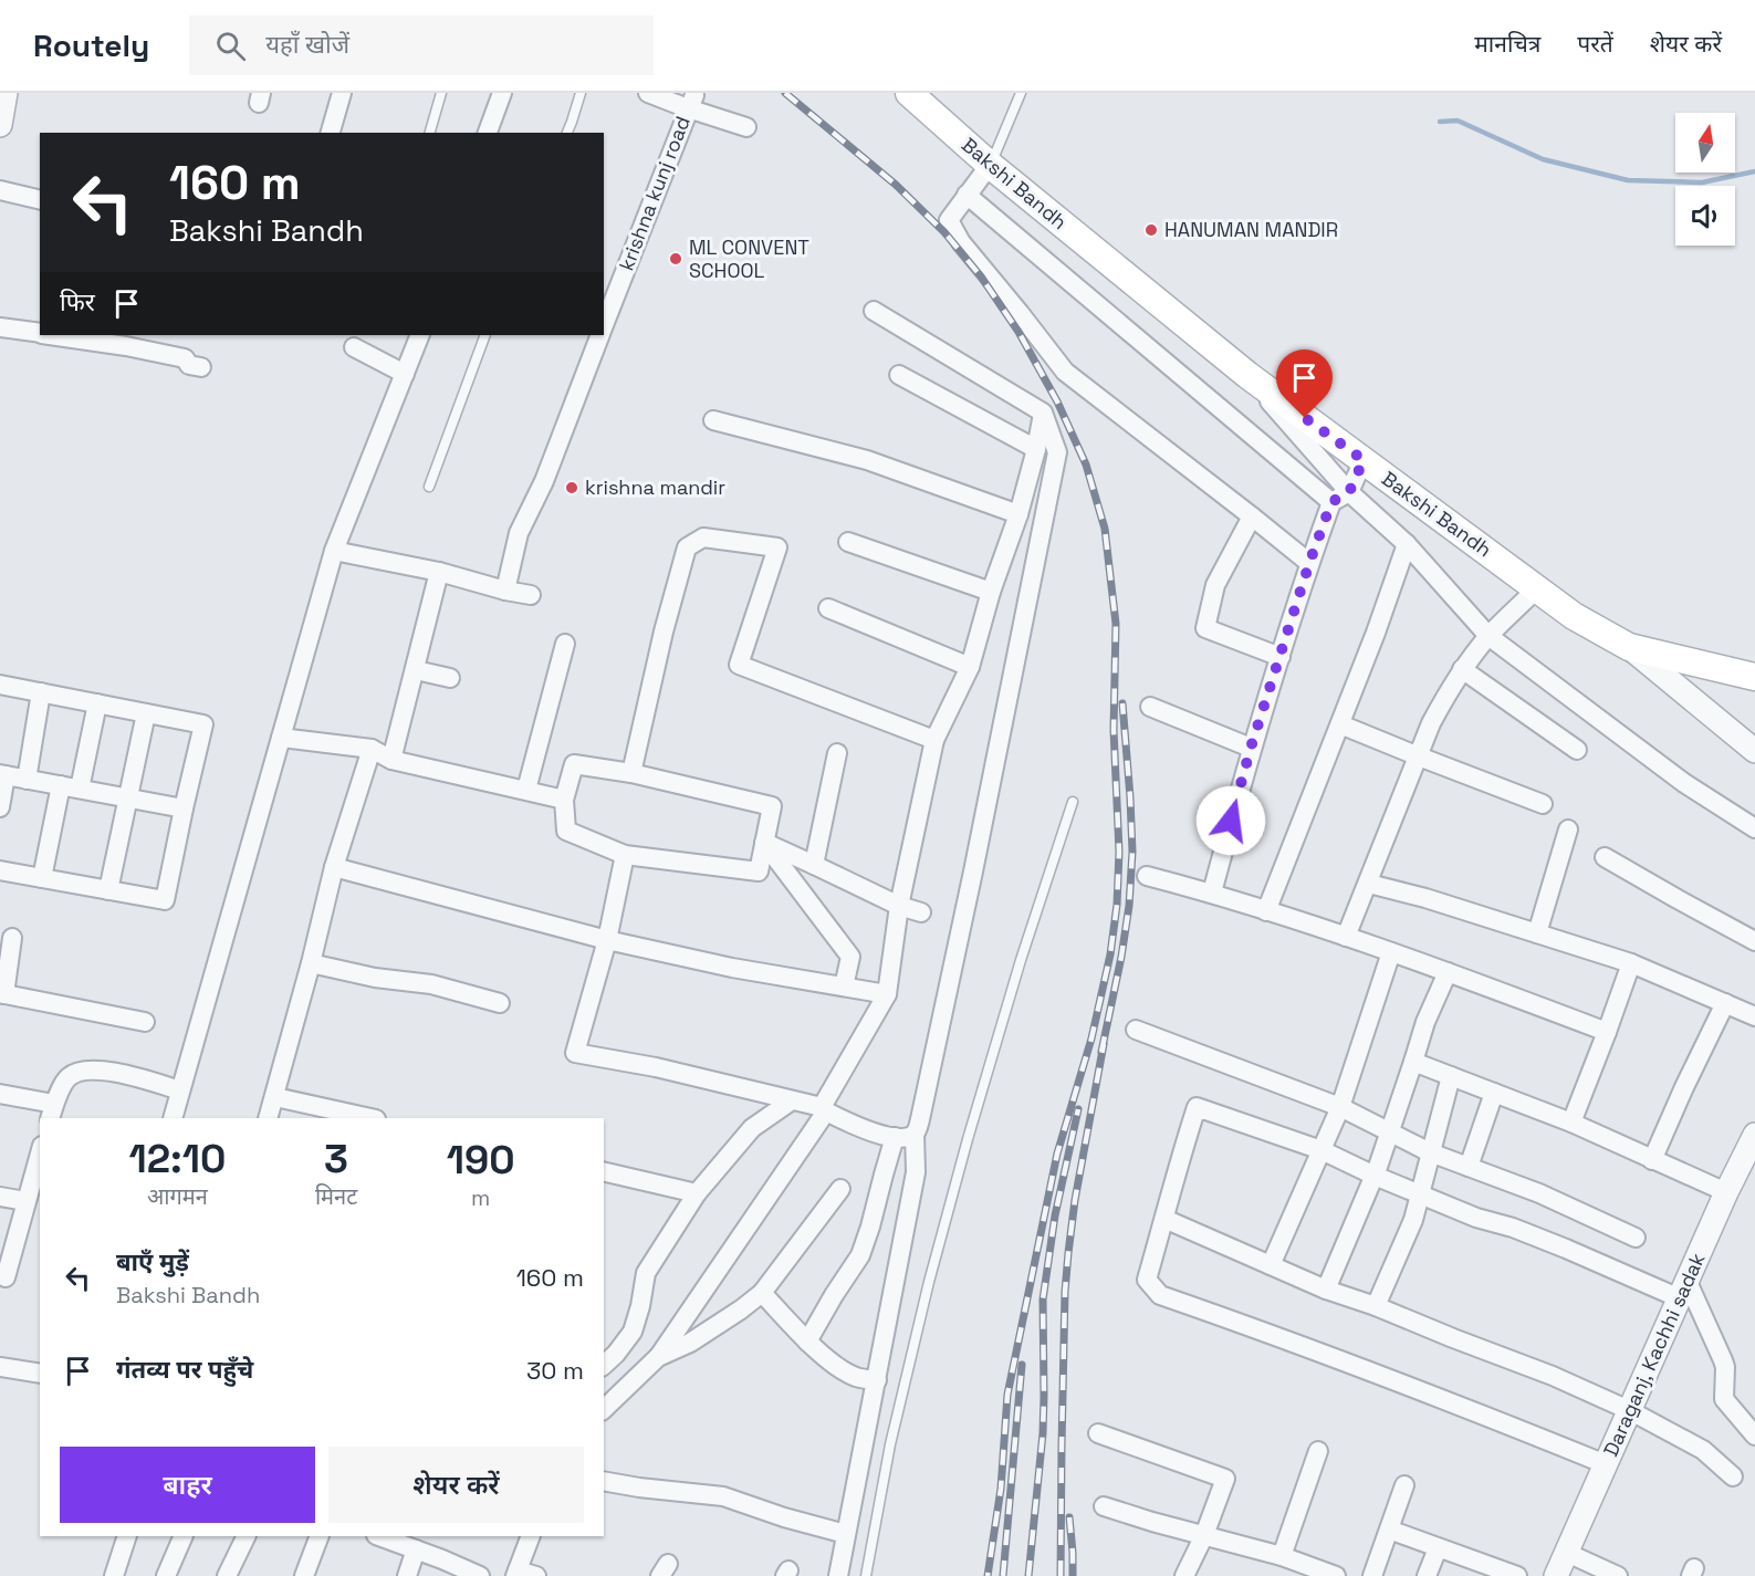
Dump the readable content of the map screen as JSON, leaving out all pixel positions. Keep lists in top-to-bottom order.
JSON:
{
  "streets": {
    "main road": ["Bakshi Bandh"],
    "street": ["krishna kunj road", "Daraganj, Kachhi sadak"]
  },
  "places": ["HANUMAN MANDIR", "ML CONVENT SCHOOL", "krishna mandir"],
  "north": "top",
  "page": {
    "header": "Routely",
    "search": "यहाँ खोजें",
    "nav": ["मानचित्र", "परतें", "शेयर करें"],
    "turn": ["160 m", "Bakshi Bandh"],
    "then": "फिर",
    "eta": [
      "12:10",
      "आगमन",
      "3",
      "मिनट",
      "190",
      "m"
    ],
    "list": [
      {
        "name": "बाएँ मुड़ें",
        "note": "Bakshi Bandh",
        "value": "160 m"
      },
      {
        "name": "गंतव्य पर पहुँचे",
        "value": "30 m"
      }
    ],
    "buttons": ["बाहर", "शेयर करें"]
  }
}
